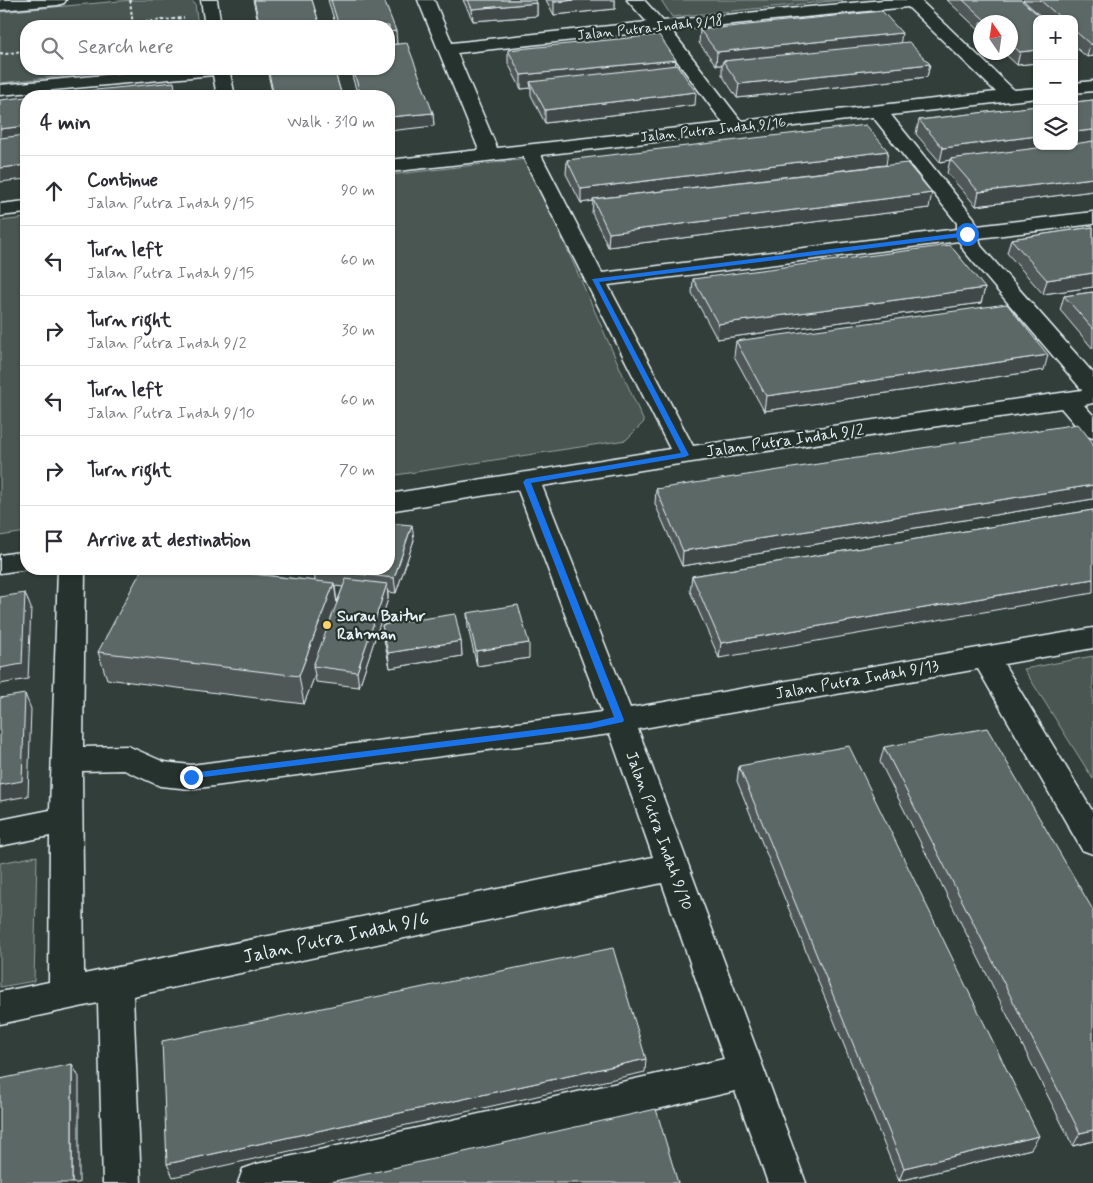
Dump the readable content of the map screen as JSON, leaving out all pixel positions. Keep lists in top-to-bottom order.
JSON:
{
  "streets": {
    "street": [
      "Jalan Putra Indah 9/18",
      "Jalan Putra Indah 9/16",
      "Jalan Putra Indah 9/2",
      "Jalan Putra Indah 9/13",
      "Jalan Putra Indah 9/10",
      "Jalan Putra Indah 9/6"
    ]
  },
  "crossings": [
    ["Jalan Putra Indah 9/2", "Jalan Putra Indah 9/10"],
    ["Jalan Putra Indah 9/13", "Jalan Putra Indah 9/10"],
    ["Jalan Putra Indah 9/10", "Jalan Putra Indah 9/6"]
  ],
  "places": ["Surau Baitur Rahman"],
  "north": "top",
  "page": {
    "map_buttons": ["+", "−"],
    "search": "Search here",
    "heading": ["4 min", "Walk · 310 m"],
    "list": [
      ["Continue", "Jalan Putra Indah 9/15", "90 m"],
      ["Turn left", "Jalan Putra Indah 9/15", "60 m"],
      ["Turn right", "Jalan Putra Indah 9/2", "30 m"],
      ["Turn left", "Jalan Putra Indah 9/10", "60 m"],
      ["Turn right", "70 m"],
      "Arrive at destination"
    ]
  }
}
